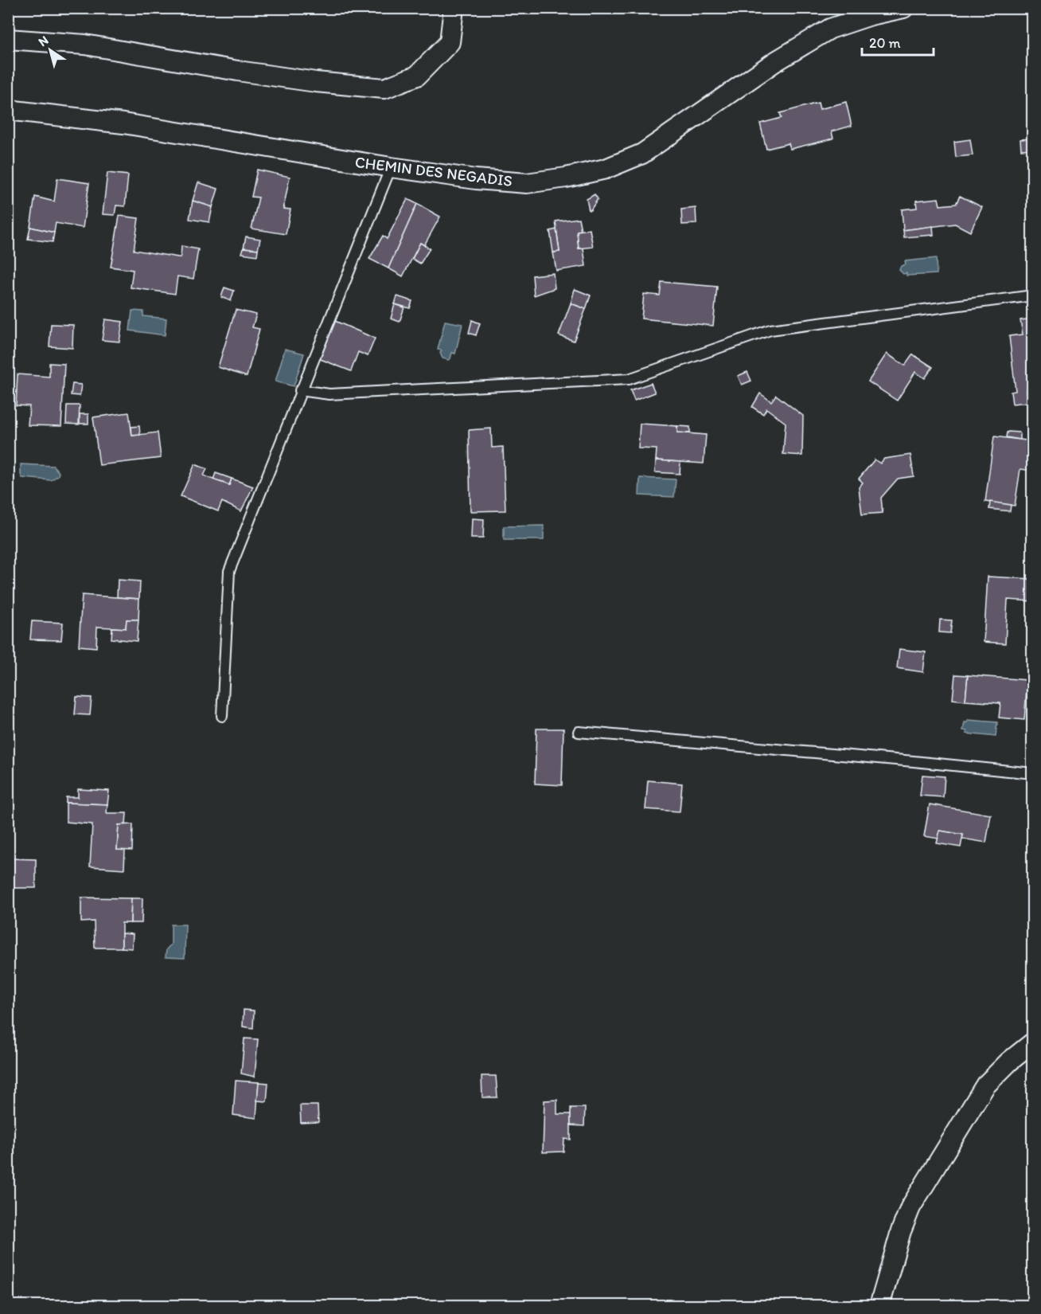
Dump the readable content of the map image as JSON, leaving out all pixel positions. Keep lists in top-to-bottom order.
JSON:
{
  "streets": {
    "street": ["CHEMIN DES NEGADIS"]
  },
  "scale_bar": "20 m",
  "north": "top left"
}
